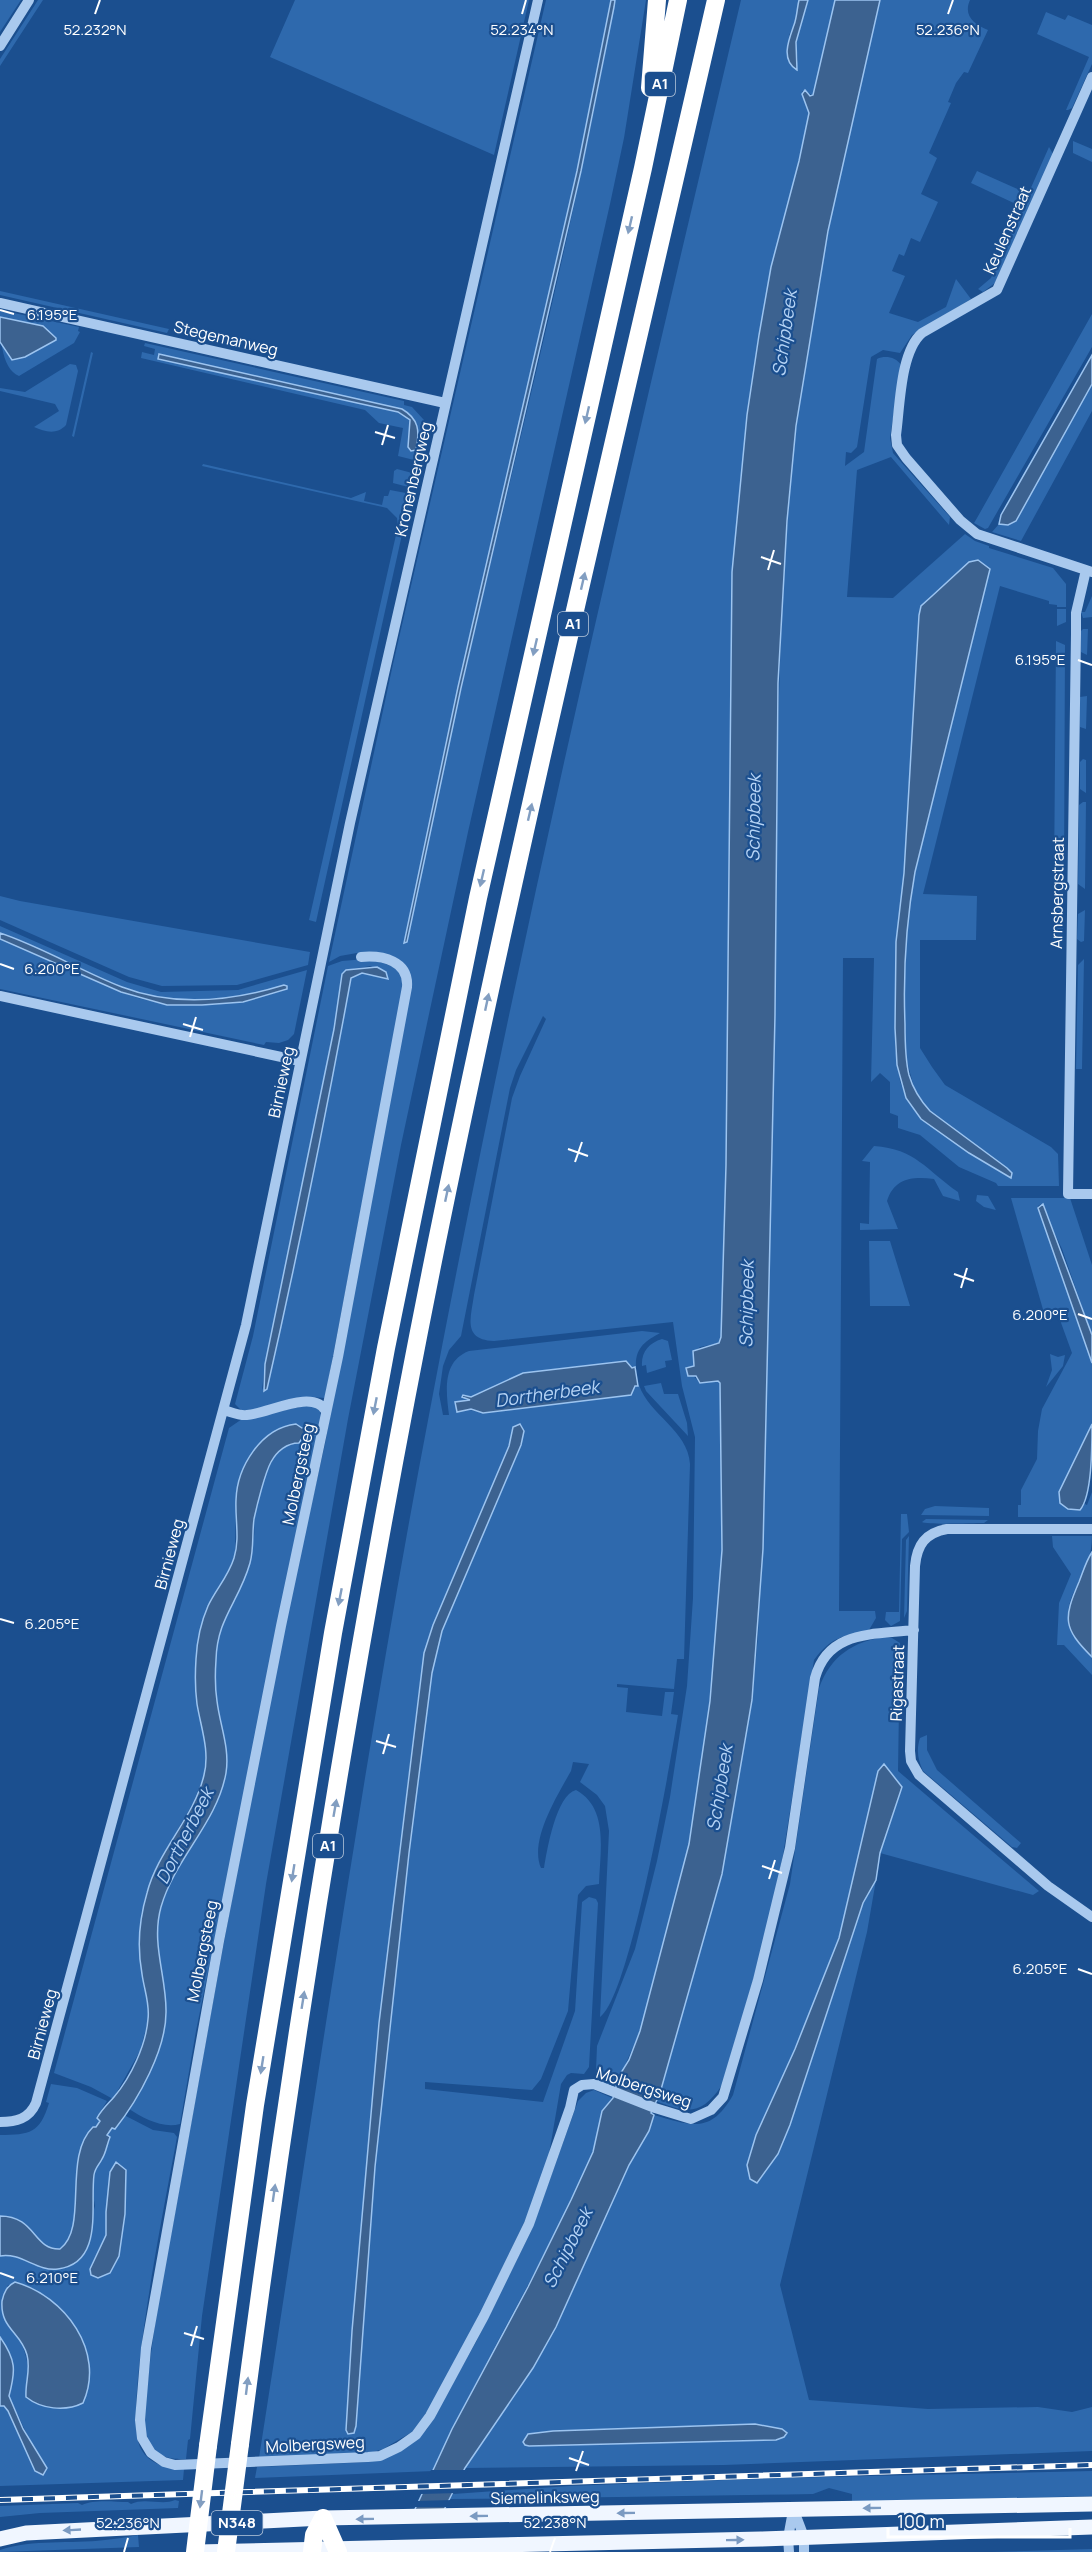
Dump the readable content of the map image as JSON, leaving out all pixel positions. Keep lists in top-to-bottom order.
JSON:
{
  "streets": {
    "highway": ["A1"],
    "main road": ["Siemelinksweg", "N348"],
    "street": [
      "Keulenstraat",
      "Stegemanweg",
      "Kronenbergweg",
      "Arnsbergstraat",
      "Birnieweg",
      "Molbergsteeg",
      "Rigastraat",
      "Molbergsweg"
    ]
  },
  "crossings": [
    ["A1", "N348"],
    ["Keulenstraat", "Arnsbergstraat"],
    ["Stegemanweg", "Kronenbergweg"],
    ["Kronenbergweg", "Birnieweg"],
    ["Birnieweg", "Molbergsteeg"],
    ["Molbergsteeg", "Molbergsweg"],
    ["Rigastraat", "Molbergsweg"]
  ],
  "water": ["Schipbeek", "Dortherbeek"],
  "scale_bar": "100 m",
  "coordinates": [
    "52.232°N",
    "52.234°N",
    "52.236°N",
    "6.195°E",
    "6.200°E",
    "6.205°E",
    "6.210°E",
    "52.238°N"
  ]
}
